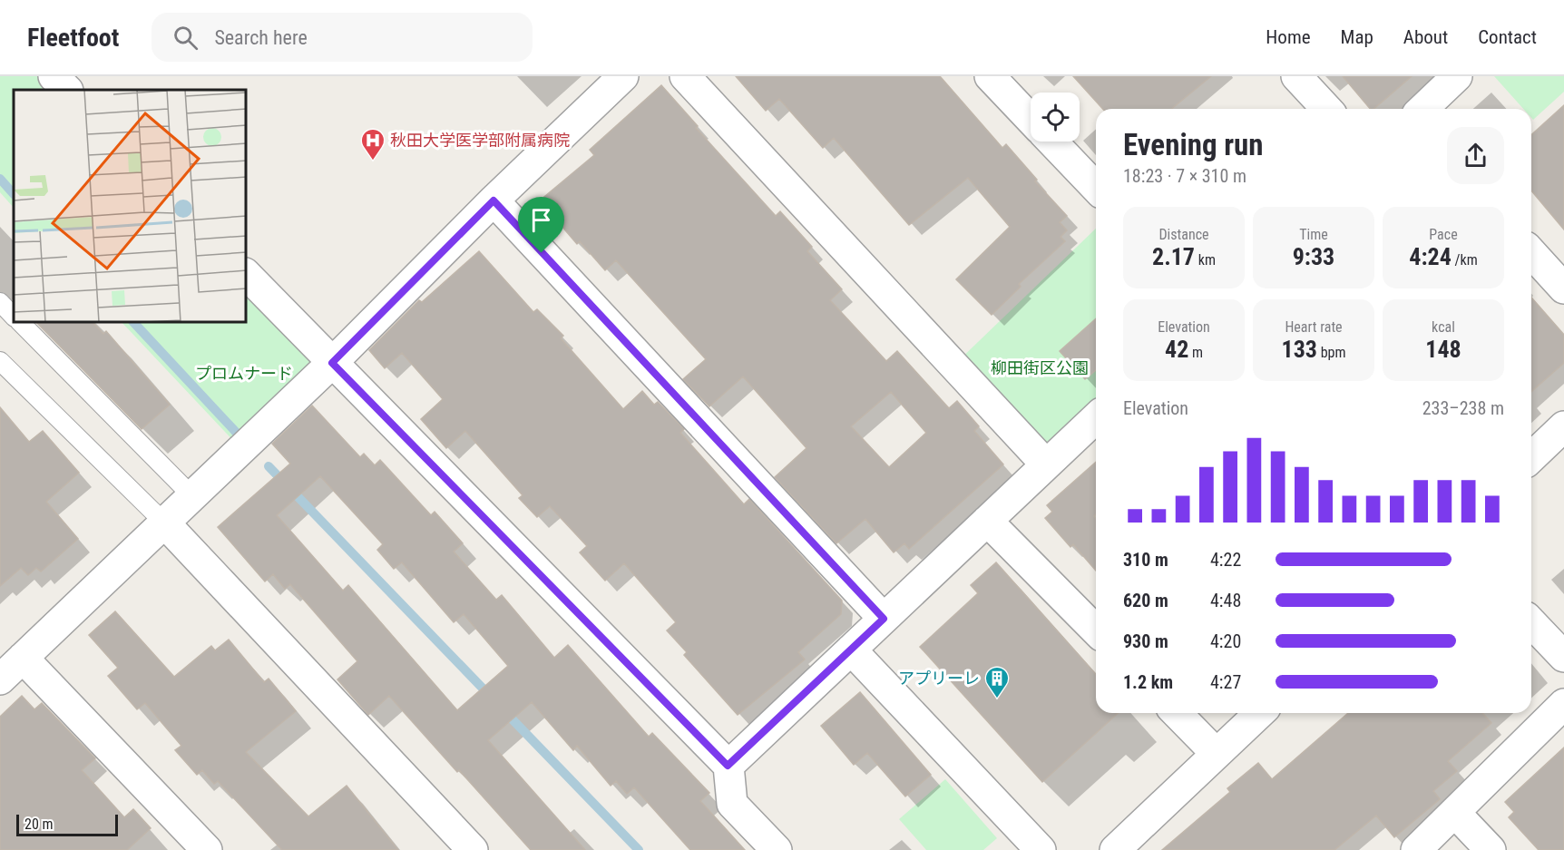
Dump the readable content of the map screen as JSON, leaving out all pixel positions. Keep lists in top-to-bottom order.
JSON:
{
  "parks": ["柳田街区公園", "プロムナード"],
  "places": {
    "hospital": ["秋田大学医学部附属病院"],
    "building": ["アプリーレ"]
  },
  "scale_bar": "20 m",
  "page": {
    "header": "Fleetfoot",
    "search": "Search here",
    "nav": [
      "Home",
      "Map",
      "About",
      "Contact"
    ],
    "heading": ["Evening run", "18:23 · 7 × 310 m"],
    "stats": [
      ["Distance", "2.17 km"],
      ["Time", "9:33"],
      ["Pace", "4:24 /km"],
      ["Elevation", "42 m"],
      ["Heart rate", "133 bpm"],
      ["kcal", "148"]
    ],
    "chart": ["Elevation", "233–238 m"],
    "list": [
      {
        "name": "310 m",
        "note": "4:22"
      },
      {
        "name": "620 m",
        "note": "4:48"
      },
      {
        "name": "930 m",
        "note": "4:20"
      },
      {
        "name": "1.2 km",
        "note": "4:27"
      }
    ],
    "scale": "20 m"
  }
}
